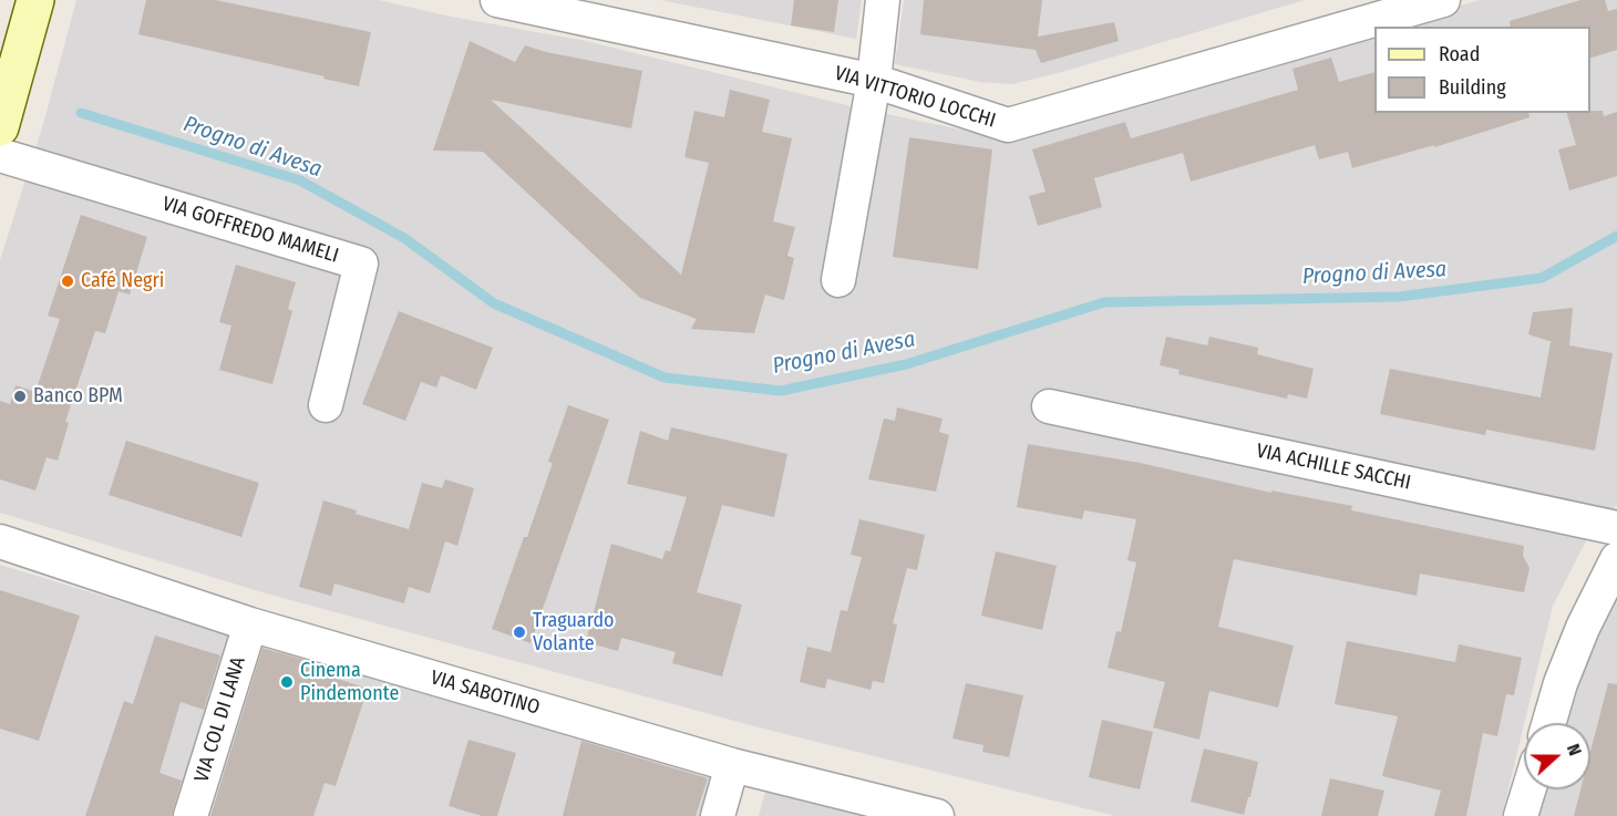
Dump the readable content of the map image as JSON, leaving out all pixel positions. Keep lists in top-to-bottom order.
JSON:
{
  "streets": {
    "street": [
      "VIA VITTORIO LOCCHI",
      "VIA GOFFREDO MAMELI",
      "VIA ACHILLE SACCHI",
      "VIA SABOTINO",
      "VIA COL DI LANA"
    ]
  },
  "crossings": [
    ["VIA SABOTINO", "VIA COL DI LANA"]
  ],
  "water": ["Progno di Avesa"],
  "places": [
    "Café Negri",
    "Banco BPM",
    "Traguardo Volante",
    "Cinema Pindemonte"
  ],
  "legend": ["Road", "Building"],
  "north": "right"
}
